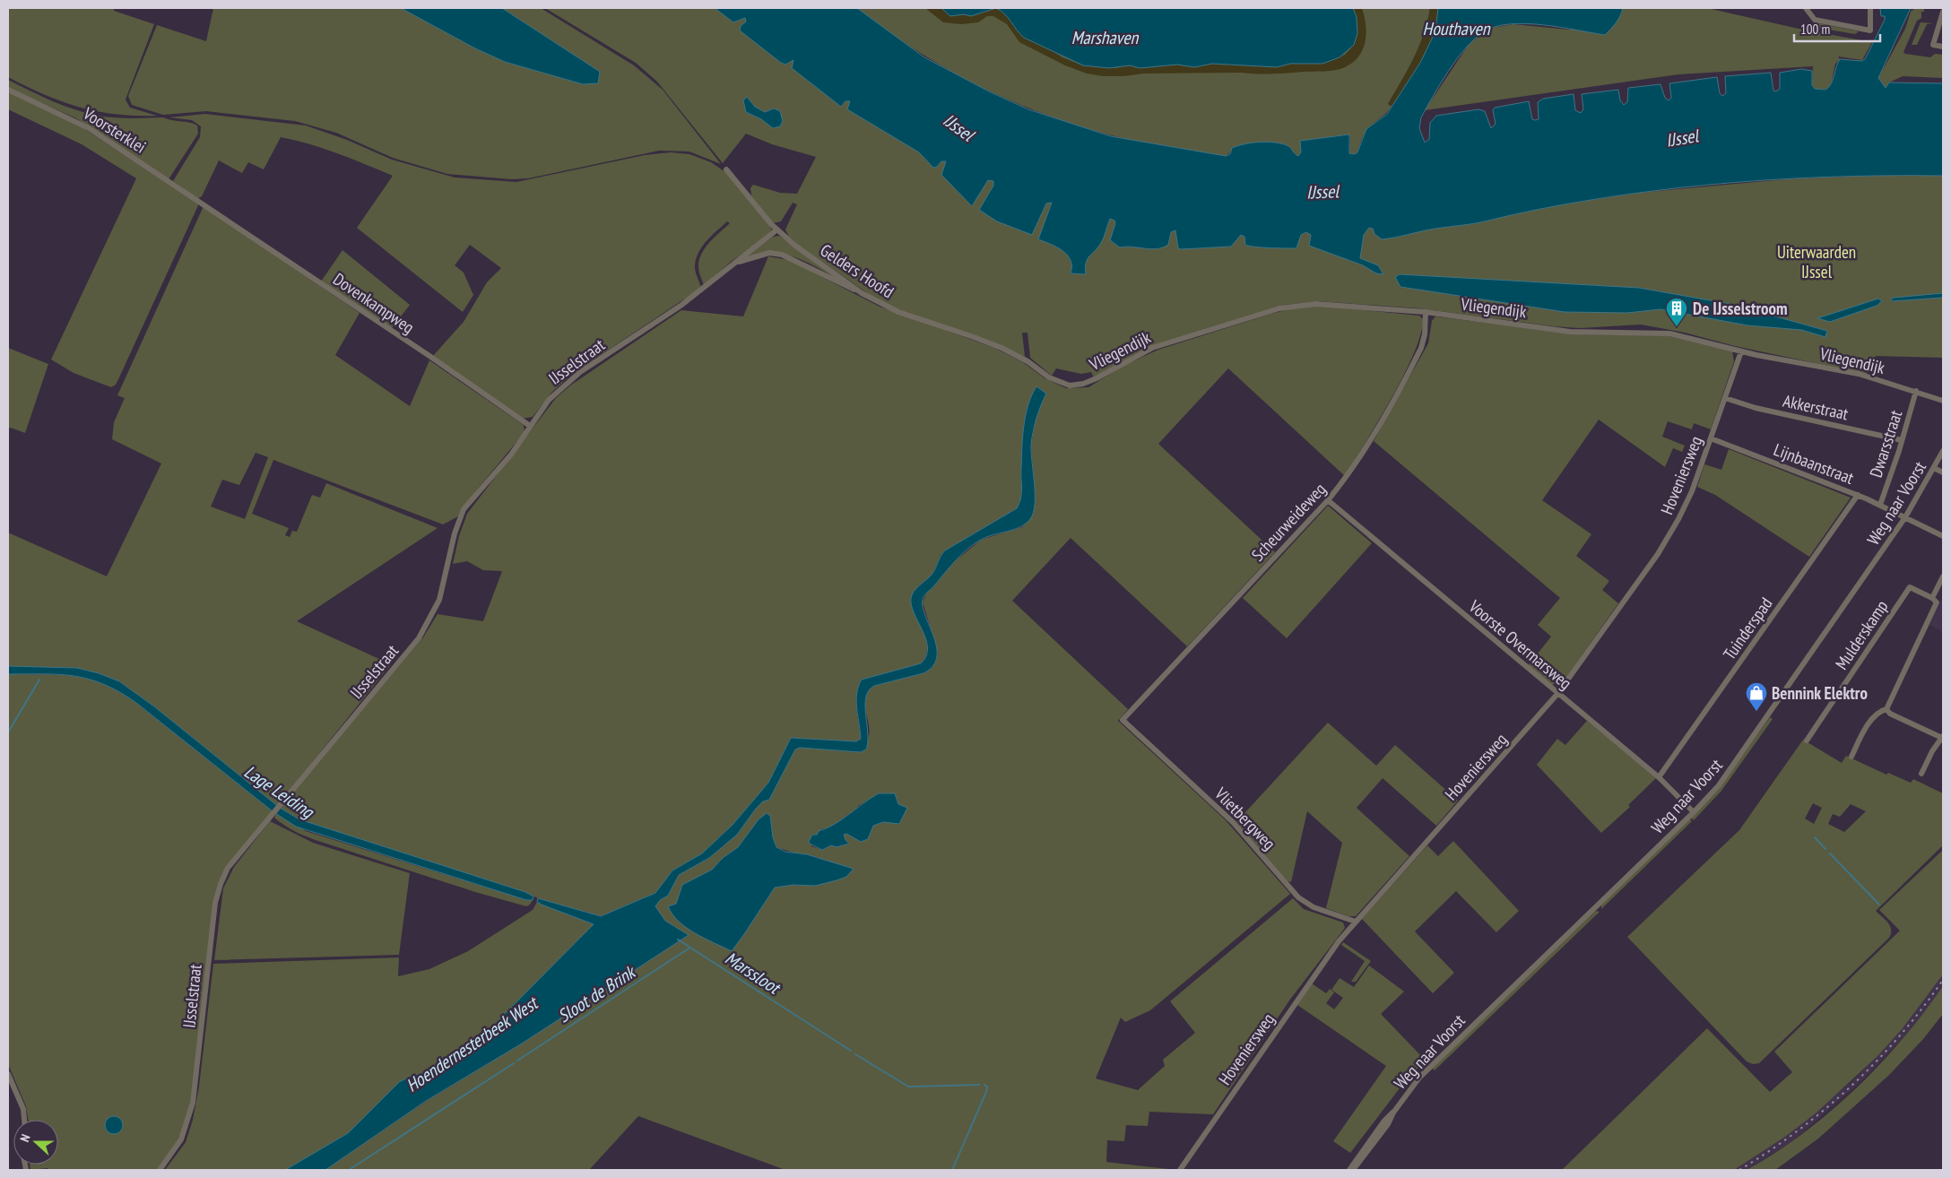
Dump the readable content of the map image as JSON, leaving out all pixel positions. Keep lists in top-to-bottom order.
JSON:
{
  "streets": {
    "street": [
      "Voorsterklei",
      "Gelders Hoofd",
      "Dovenkampweg",
      "Vliegendijk",
      "IJsselstraat",
      "Akkerstraat",
      "Dwarsstraat",
      "Lijnbaanstraat",
      "Hoveniersweg",
      "Weg naar Voorst",
      "Scheurweideweg",
      "Tuinderspad",
      "Mulderskamp",
      "Voorste Overmarsweg",
      "Vlietbergweg"
    ]
  },
  "crossings": [
    ["Voorsterklei", "Dovenkampweg"],
    ["Gelders Hoofd", "Vliegendijk"],
    ["Gelders Hoofd", "IJsselstraat"],
    ["Dovenkampweg", "IJsselstraat"],
    ["Vliegendijk", "Dwarsstraat"],
    ["Vliegendijk", "Hoveniersweg"],
    ["Vliegendijk", "Scheurweideweg"],
    ["Akkerstraat", "Dwarsstraat"],
    ["Akkerstraat", "Hoveniersweg"],
    ["Dwarsstraat", "Lijnbaanstraat"],
    ["Lijnbaanstraat", "Hoveniersweg"],
    ["Lijnbaanstraat", "Weg naar Voorst"],
    ["Lijnbaanstraat", "Tuinderspad"],
    ["Hoveniersweg", "Voorste Overmarsweg"],
    ["Hoveniersweg", "Vlietbergweg"],
    ["Weg naar Voorst", "Voorste Overmarsweg"],
    ["Scheurweideweg", "Voorste Overmarsweg"],
    ["Scheurweideweg", "Vlietbergweg"],
    ["Tuinderspad", "Voorste Overmarsweg"]
  ],
  "water": [
    "Houthaven",
    "Marshaven",
    "IJssel",
    "Lage Leiding",
    "Marssloot",
    "Sloot de Brink",
    "Hoendernesterbeek West"
  ],
  "parks": ["Uiterwaarden IJssel"],
  "places": {
    "building": ["De IJsselstroom"],
    "shop": ["Bennink Elektro"]
  },
  "scale_bar": "100 m",
  "north": "left"
}
